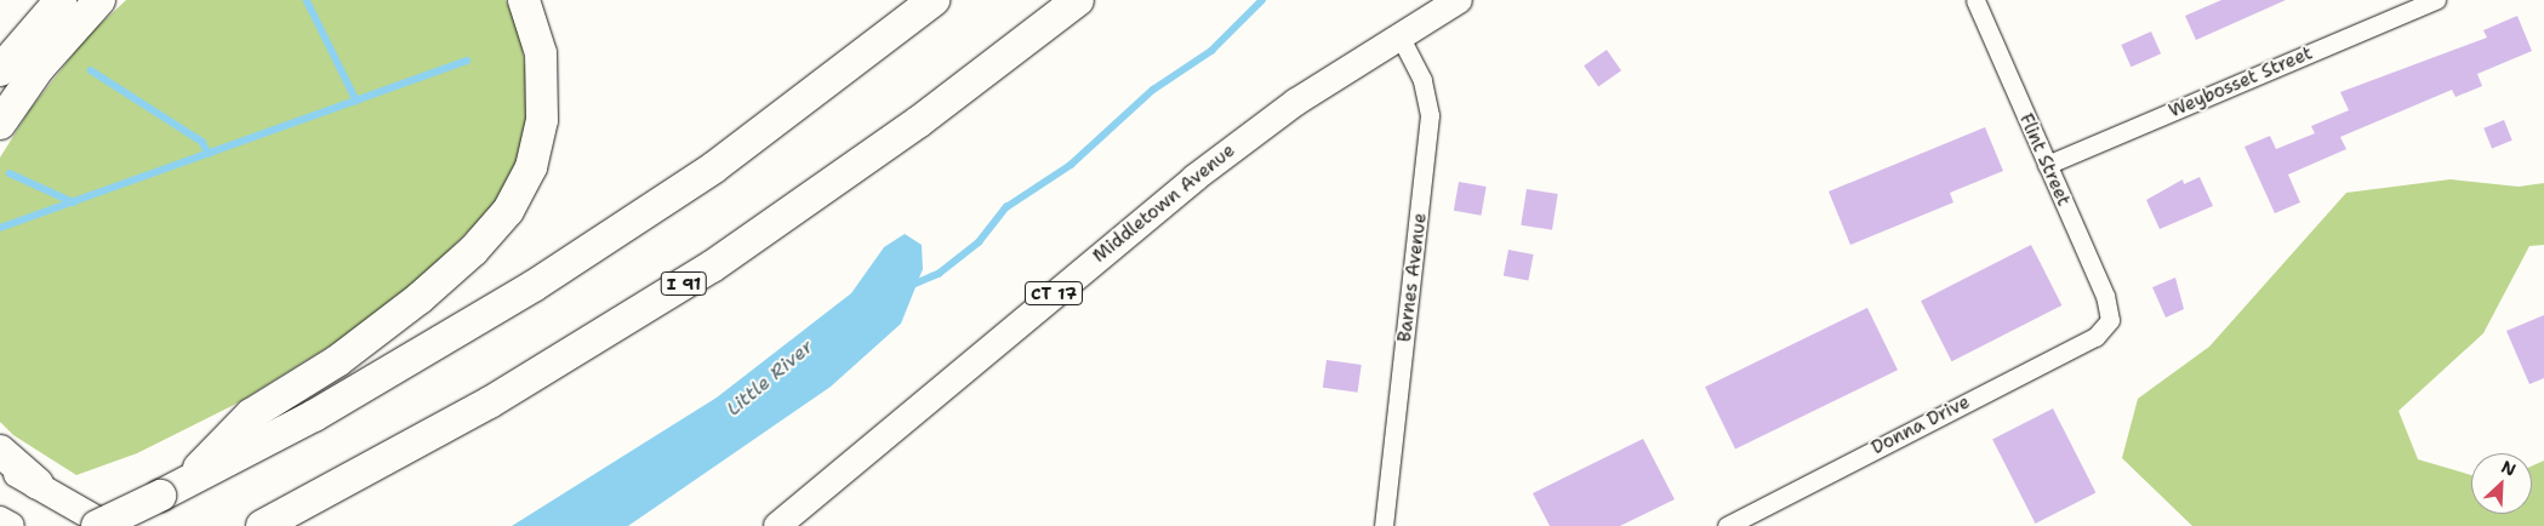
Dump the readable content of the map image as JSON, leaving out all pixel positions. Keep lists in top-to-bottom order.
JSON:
{
  "streets": {
    "highway": ["I 91"],
    "main road": ["Middletown Avenue", "CT 17"],
    "street": [
      "Weybosset Street",
      "Flint Street",
      "Barnes Avenue",
      "Donna Drive"
    ]
  },
  "crossings": [
    ["Weybosset Street", "Flint Street"],
    ["Flint Street", "Donna Drive"],
    ["Middletown Avenue", "Barnes Avenue"]
  ],
  "water": ["Little River"],
  "north": "top right"
}
